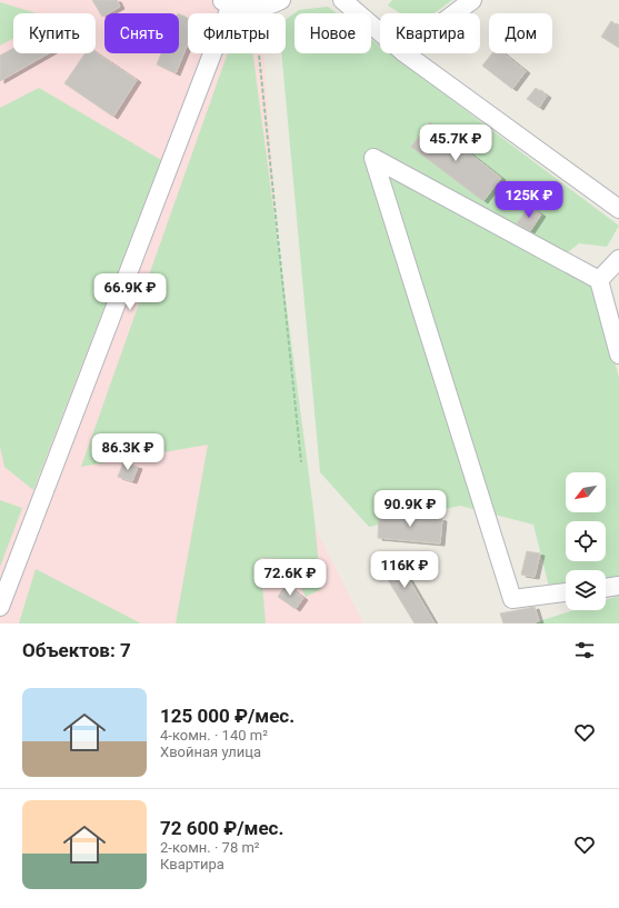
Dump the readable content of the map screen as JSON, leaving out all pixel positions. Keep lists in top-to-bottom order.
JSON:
{
  "north": "bottom left",
  "page": {
    "chip": [
      "Купить",
      "Снять",
      "Фильтры",
      "Новое",
      "Квартира",
      "Дом"
    ],
    "price": [
      "45.7K ₽",
      "125K ₽",
      "66.9K ₽",
      "86.3K ₽",
      "90.9K ₽",
      "116K ₽",
      "72.6K ₽"
    ],
    "heading": "Объектов: 7",
    "list": [
      {
        "name": "125 000 ₽/мес.",
        "note": "4-комн. · 140 m² · Хвойная улица"
      },
      {
        "name": "72 600 ₽/мес.",
        "note": "2-комн. · 78 m² · Квартира"
      }
    ]
  }
}
